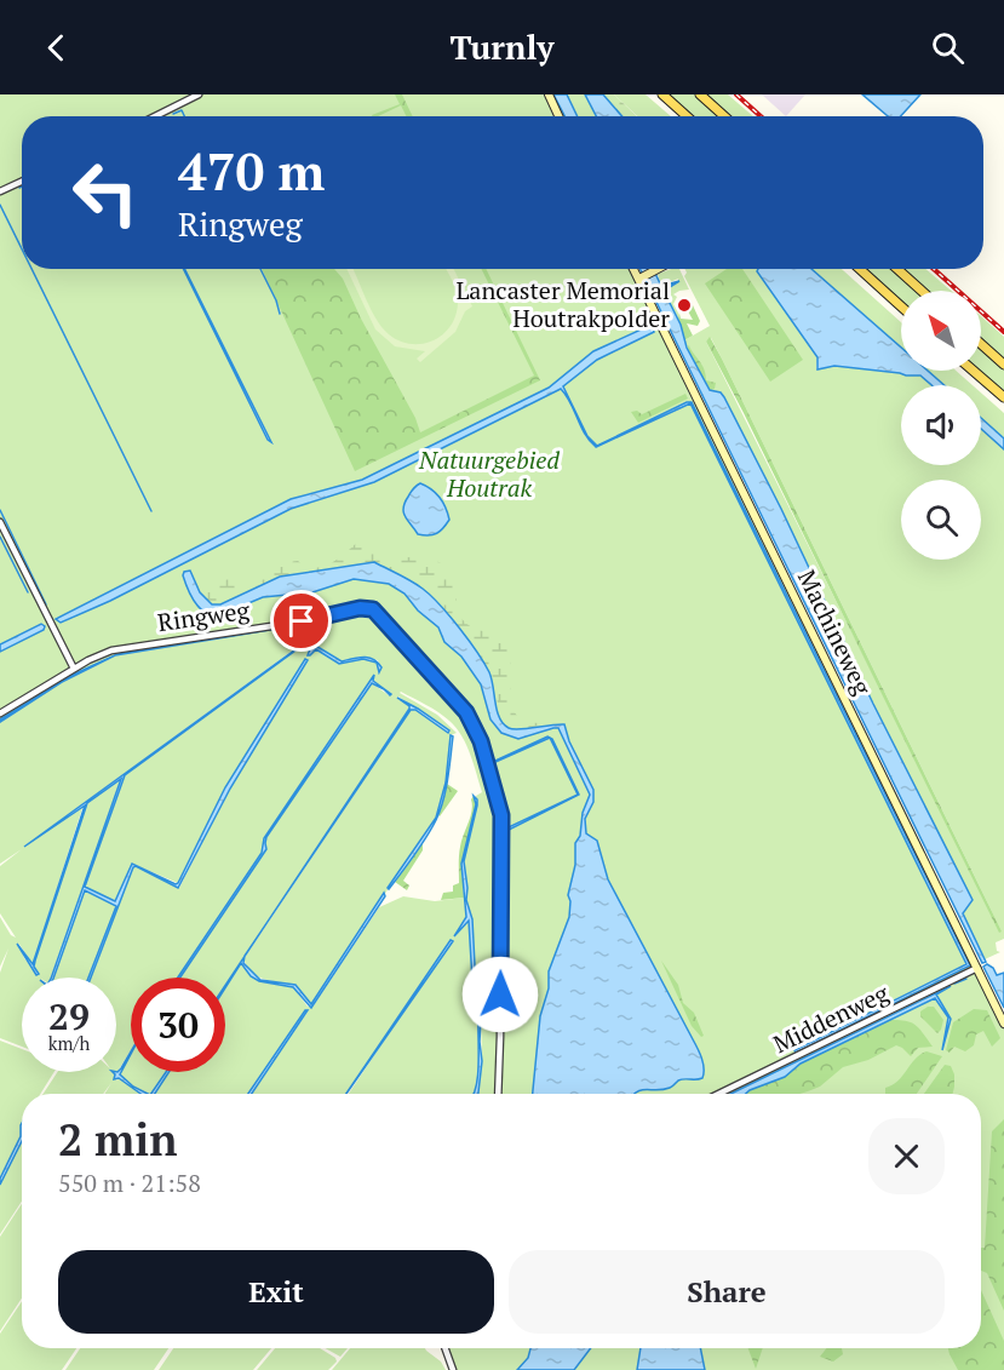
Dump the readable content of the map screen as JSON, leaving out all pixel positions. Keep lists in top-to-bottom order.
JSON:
{
  "streets": {
    "street": ["Ringweg", "Machineweg", "Middenweg"]
  },
  "crossings": [
    ["Machineweg", "Middenweg"]
  ],
  "parks": ["Natuurgebied Houtrak"],
  "places": ["Lancaster Memorial Houtrakpolder"],
  "north": "top left",
  "page": {
    "header": "Turnly",
    "turn": ["470 m", "Ringweg"],
    "speed": "29 km/h",
    "limit": "30",
    "heading": ["2 min", "550 m · 21:58"],
    "buttons": ["Exit", "Share"]
  }
}
